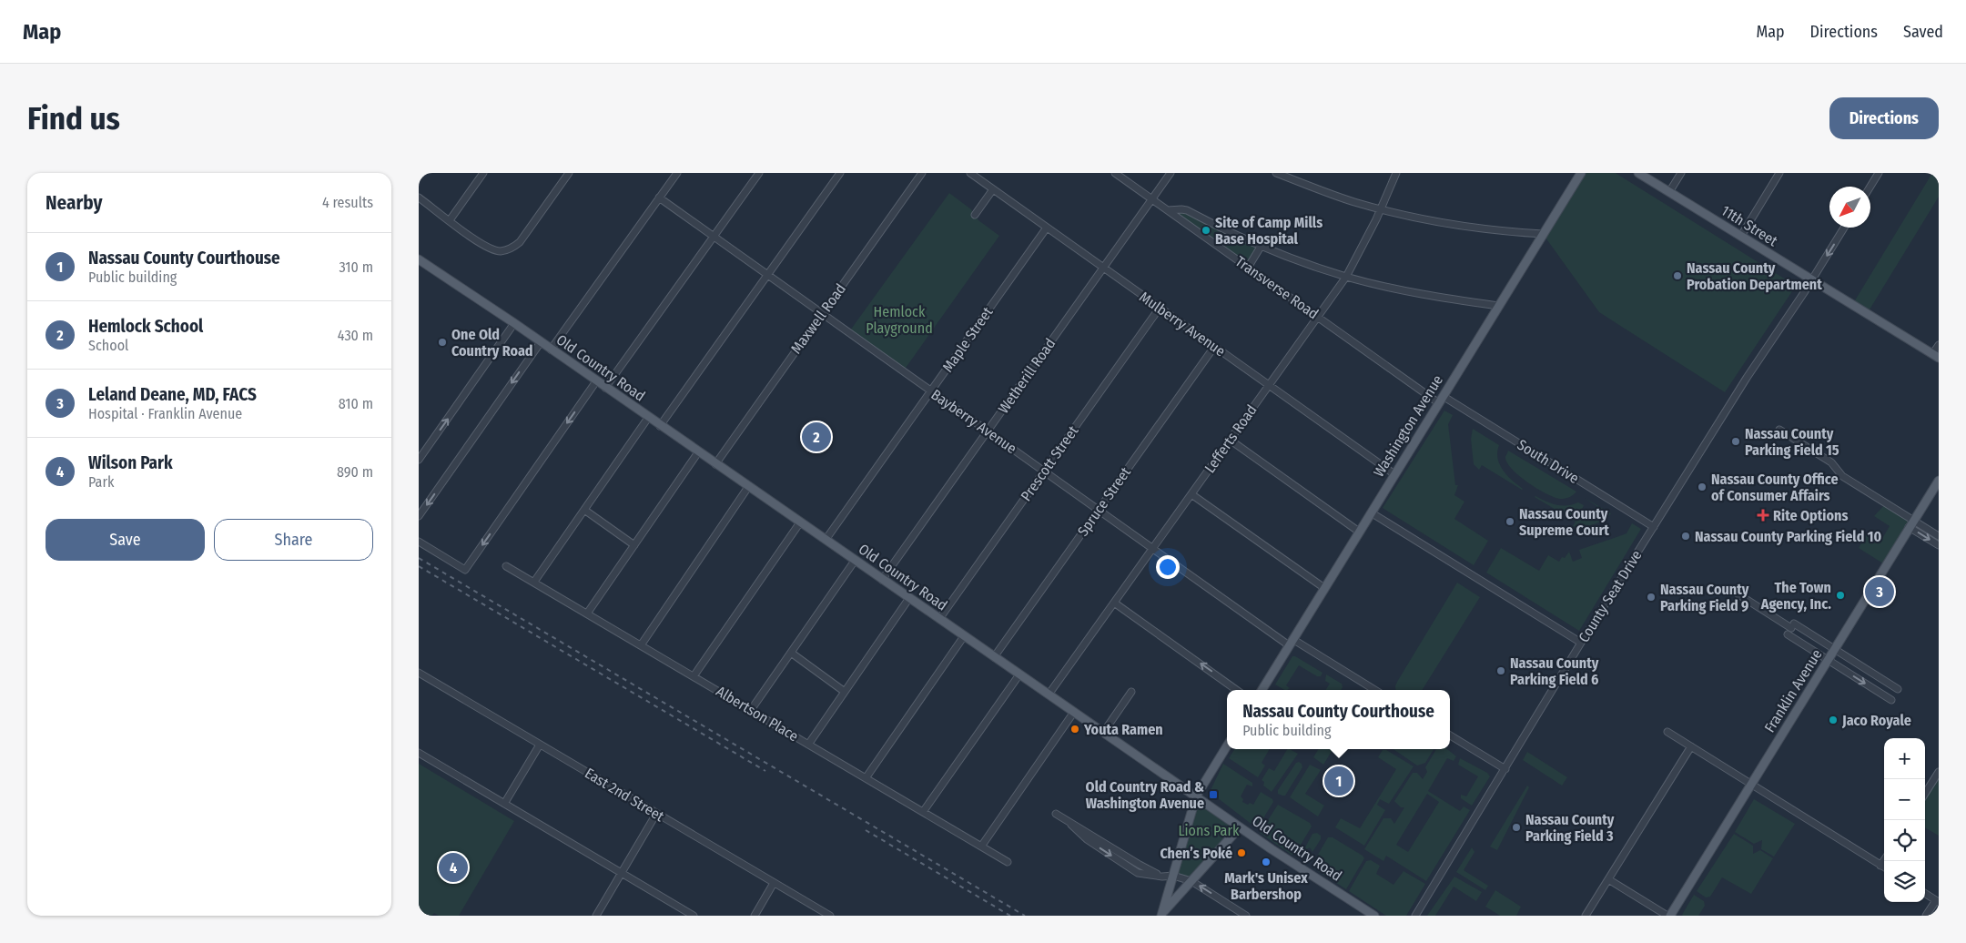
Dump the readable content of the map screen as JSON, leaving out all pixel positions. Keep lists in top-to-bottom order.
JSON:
{
  "streets": {
    "main road": [
      "11th Street",
      "Old Country Road",
      "Washington Avenue",
      "Franklin Avenue"
    ],
    "street": [
      "Transverse Road",
      "Maxwell Road",
      "Mulberry Avenue",
      "Maple Street",
      "Wetherill Road",
      "Bayberry Avenue",
      "Lefferts Road",
      "South Drive",
      "Prescott Street",
      "Spruce Street",
      "County Seat Drive",
      "Albertson Place",
      "East 2nd Street"
    ]
  },
  "crossings": [
    ["11th Street", "County Seat Drive"],
    ["Transverse Road", "Wetherill Road"],
    ["Transverse Road", "Washington Avenue"],
    ["Transverse Road", "Lefferts Road"],
    ["Transverse Road", "South Drive"],
    ["Maxwell Road", "Old Country Road"],
    ["Maxwell Road", "Bayberry Avenue"],
    ["Mulberry Avenue", "Maple Street"],
    ["Mulberry Avenue", "Wetherill Road"],
    ["Mulberry Avenue", "Washington Avenue"],
    ["Mulberry Avenue", "Lefferts Road"],
    ["Mulberry Avenue", "Prescott Street"],
    ["Mulberry Avenue", "Spruce Street"],
    ["Maple Street", "Old Country Road"],
    ["Maple Street", "Bayberry Avenue"],
    ["Old Country Road", "Wetherill Road"],
    ["Old Country Road", "Lefferts Road"],
    ["Old Country Road", "Prescott Street"],
    ["Old Country Road", "Spruce Street"],
    ["Wetherill Road", "Bayberry Avenue"],
    ["Bayberry Avenue", "Washington Avenue"],
    ["Bayberry Avenue", "Lefferts Road"],
    ["Bayberry Avenue", "Prescott Street"],
    ["Bayberry Avenue", "Spruce Street"],
    ["Washington Avenue", "South Drive"],
    ["South Drive", "County Seat Drive"]
  ],
  "parks": ["Hemlock Playground", "Lions Park"],
  "places": {
    "other": [
      "Site of Camp Mills Base Hospital",
      "Nassau County Probation Department",
      "One Old Country Road",
      "Nassau County Parking Field 15",
      "Nassau County Office of Consumer Affairs",
      "Nassau County Supreme Court",
      "Nassau County Parking Field 10",
      "The Town Agency, Inc.",
      "Nassau County Parking Field 9",
      "Nassau County Parking Field 6",
      "Jaco Royale",
      "Youta Ramen",
      "Nassau County Parking Field 3",
      "Chen’s Poké",
      "Mark's Unisex Barbershop"
    ],
    "health": ["Rite Options"],
    "transit": ["Old Country Road & Washington Avenue"]
  },
  "north": "bottom left",
  "page": {
    "header": "Map",
    "nav": ["Map", "Directions", "Saved"],
    "buttons": [
      "Directions",
      ["Save", "Share"]
    ],
    "title": "Find us",
    "heading": ["Nearby", "4 results"],
    "list": [
      {
        "mark": "1",
        "name": "Nassau County Courthouse",
        "note": "Public building",
        "value": "310 m"
      },
      {
        "mark": "2",
        "name": "Hemlock School",
        "note": "School",
        "value": "430 m"
      },
      {
        "mark": "3",
        "name": "Leland Deane, MD, FACS",
        "note": "Hospital · Franklin Avenue",
        "value": "810 m"
      },
      {
        "mark": "4",
        "name": "Wilson Park",
        "note": "Park",
        "value": "890 m"
      }
    ],
    "pins": [
      "2",
      "3",
      "1",
      "4"
    ],
    "popup": ["Nassau County Courthouse", "Public building"],
    "map_buttons": ["+", "−"]
  }
}
